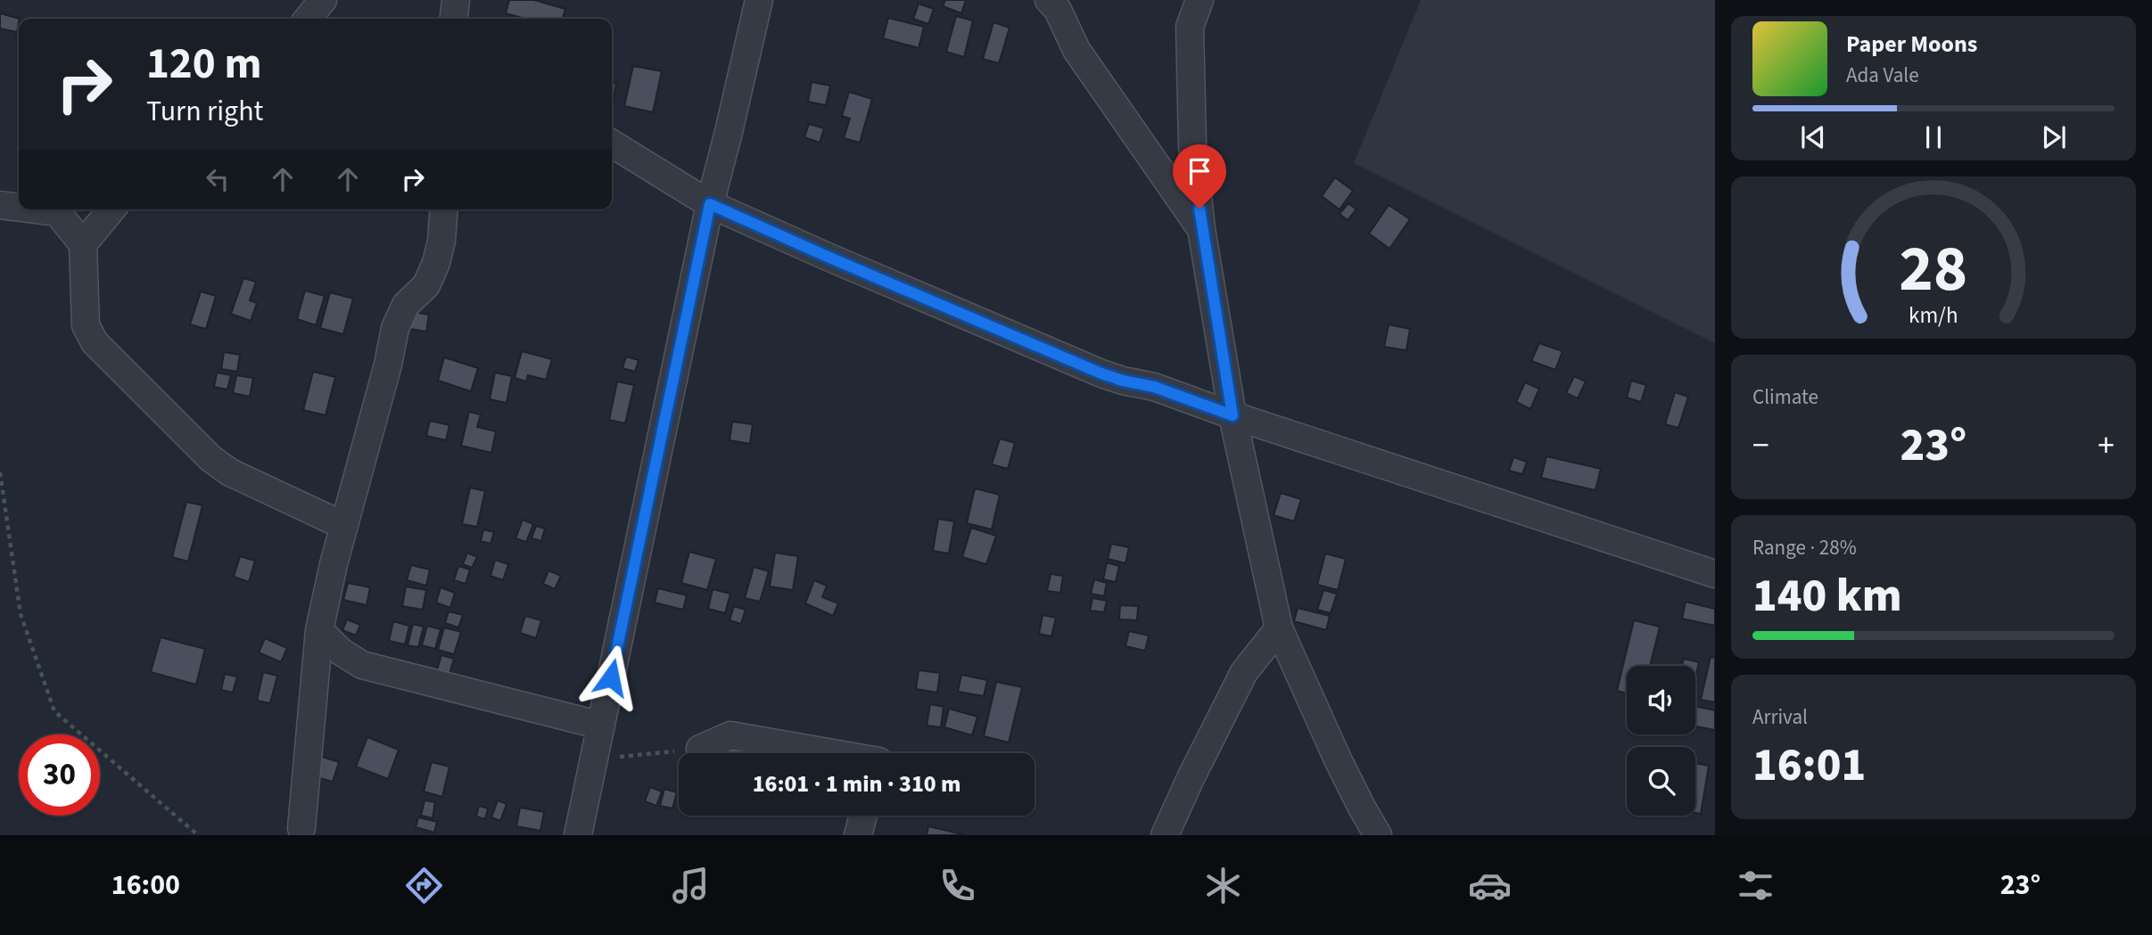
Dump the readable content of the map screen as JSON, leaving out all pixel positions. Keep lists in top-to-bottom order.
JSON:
{
  "page": {
    "turn": ["120 m", "Turn right"],
    "song": ["Paper Moons", "Ada Vale"],
    "tile": [
      "Climate",
      ["Range · 28%", "140 km"],
      ["Arrival", "16:01"]
    ],
    "heat": ["−", "23°", "+"],
    "limit": "30",
    "trip": "16:01 · 1 min · 310 m",
    "tabs": ["16:00", "23°"],
    "gauge": ["28", "km/h"]
  }
}
